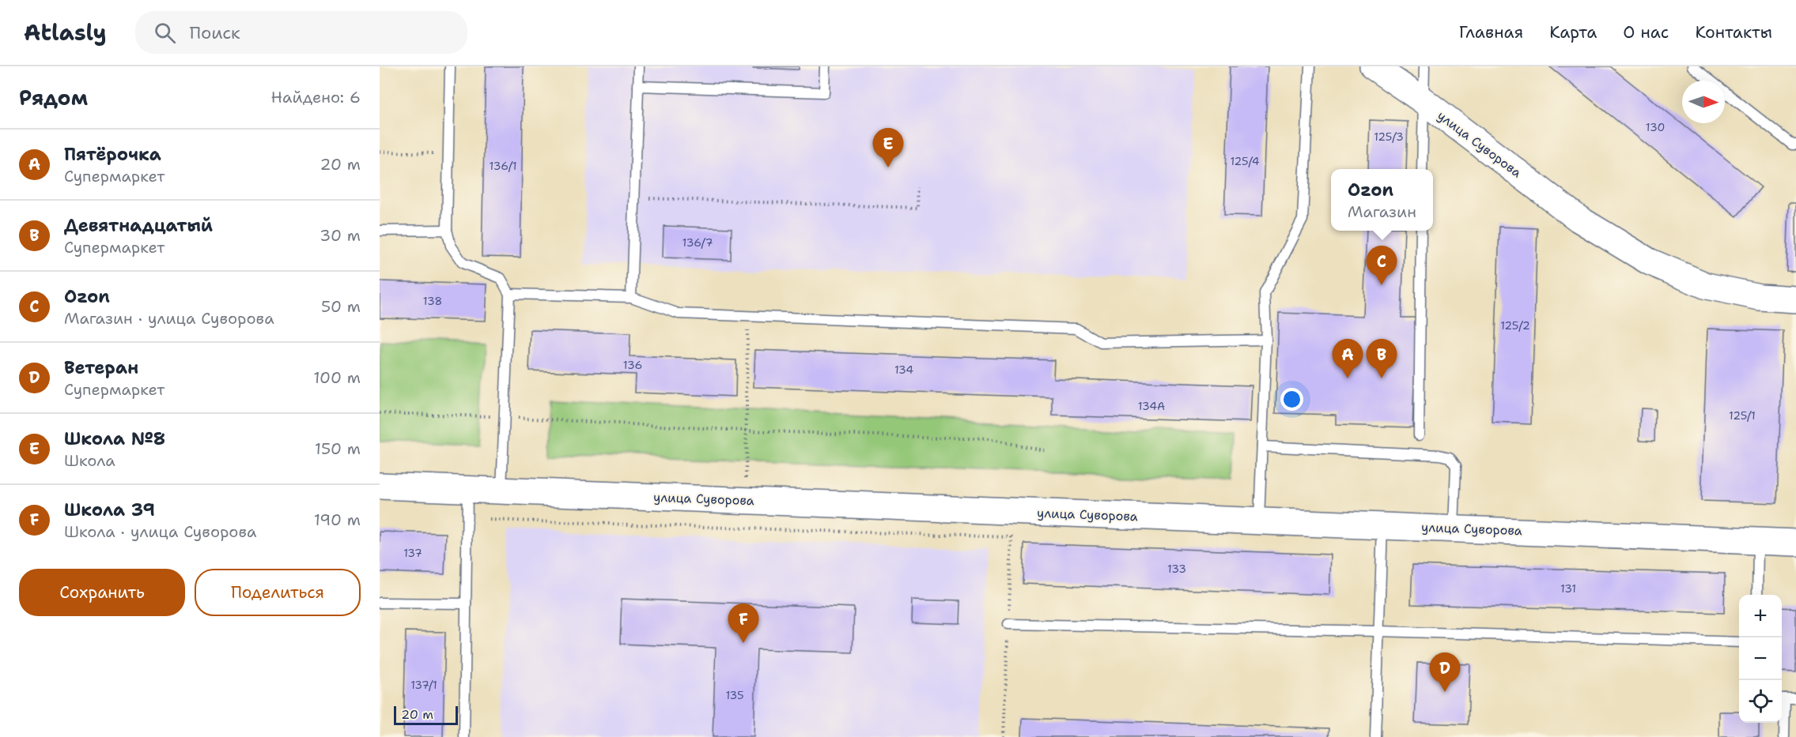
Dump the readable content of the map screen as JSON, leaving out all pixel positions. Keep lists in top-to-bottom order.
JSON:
{
  "streets": {
    "street": ["улица Суворова"]
  },
  "house_numbers": [
    "130",
    "125/3",
    "125/4",
    "136/1",
    "136/7",
    "138",
    "125/2",
    "136",
    "134",
    "134А",
    "125/1",
    "137",
    "133",
    "131",
    "137/1",
    "135"
  ],
  "scale_bar": "20 m",
  "north": "right",
  "page": {
    "header": "Atlasly",
    "search": "Поиск",
    "nav": [
      "Главная",
      "Карта",
      "О нас",
      "Контакты"
    ],
    "heading": ["Рядом", "Найдено: 6"],
    "list": [
      {
        "mark": "A",
        "name": "Пятёрочка",
        "note": "Супермаркет",
        "value": "20 m"
      },
      {
        "mark": "B",
        "name": "Девятнадцатый",
        "note": "Супермаркет",
        "value": "30 m"
      },
      {
        "mark": "C",
        "name": "Ozon",
        "note": "Магазин · улица Суворова",
        "value": "50 m"
      },
      {
        "mark": "D",
        "name": "Ветеран",
        "note": "Супермаркет",
        "value": "100 m"
      },
      {
        "mark": "E",
        "name": "Школа №8",
        "note": "Школа",
        "value": "150 m"
      },
      {
        "mark": "F",
        "name": "Школа 39",
        "note": "Школа · улица Суворова",
        "value": "190 m"
      }
    ],
    "pins": [
      "E",
      "C",
      "A",
      "B",
      "F",
      "D"
    ],
    "popup": ["Ozon", "Магазин"],
    "buttons": ["Сохранить", "Поделиться"],
    "map_buttons": ["+", "−"],
    "scale": "20 m"
  }
}
